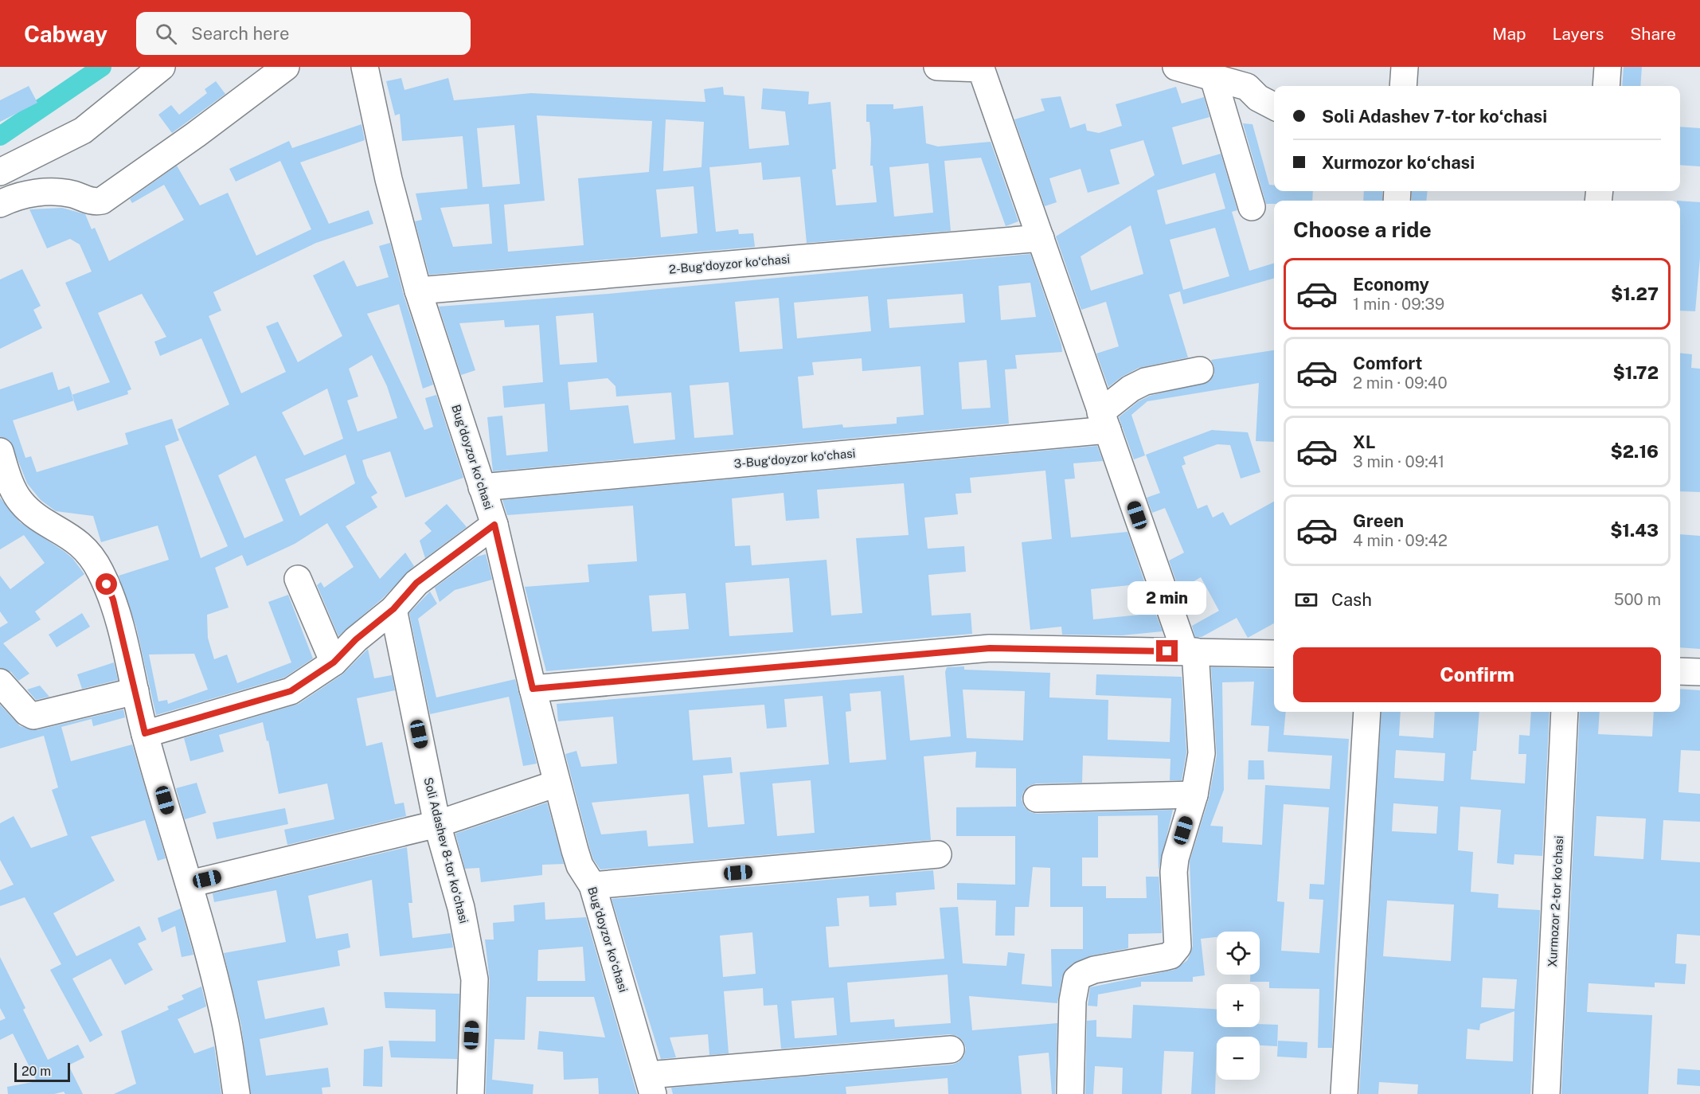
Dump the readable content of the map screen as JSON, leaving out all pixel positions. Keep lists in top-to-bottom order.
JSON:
{
  "streets": {
    "street": [
      "2-Bugʻdoyzor koʻchasi",
      "Bug'doyzor koʻchasi",
      "3-Bugʻdoyzor koʻchasi",
      "Soli Adashev 8-tor koʻchasi",
      "Xurmozor 2-tor koʻchasi"
    ]
  },
  "crossings": [
    ["2-Bugʻdoyzor koʻchasi", "Bug'doyzor koʻchasi"],
    ["Bug'doyzor koʻchasi", "3-Bugʻdoyzor koʻchasi"]
  ],
  "scale_bar": "20 m",
  "page": {
    "header": "Cabway",
    "search": "Search here",
    "nav": ["Map", "Layers", "Share"],
    "banner": ["Soli Adashev 7-tor koʻchasi", "Xurmozor koʻchasi"],
    "heading": "Choose a ride",
    "list": [
      {
        "name": "Economy",
        "note": "1 min · 09:39",
        "value": "$1.27"
      },
      {
        "name": "Comfort",
        "note": "2 min · 09:40",
        "value": "$1.72"
      },
      {
        "name": "XL",
        "note": "3 min · 09:41",
        "value": "$2.16"
      },
      {
        "name": "Green",
        "note": "4 min · 09:42",
        "value": "$1.43"
      }
    ],
    "pay": ["Cash", "500 m"],
    "bubble": "2 min",
    "buttons": "Confirm",
    "map_buttons": ["+", "−"],
    "scale": "20 m"
  }
}
